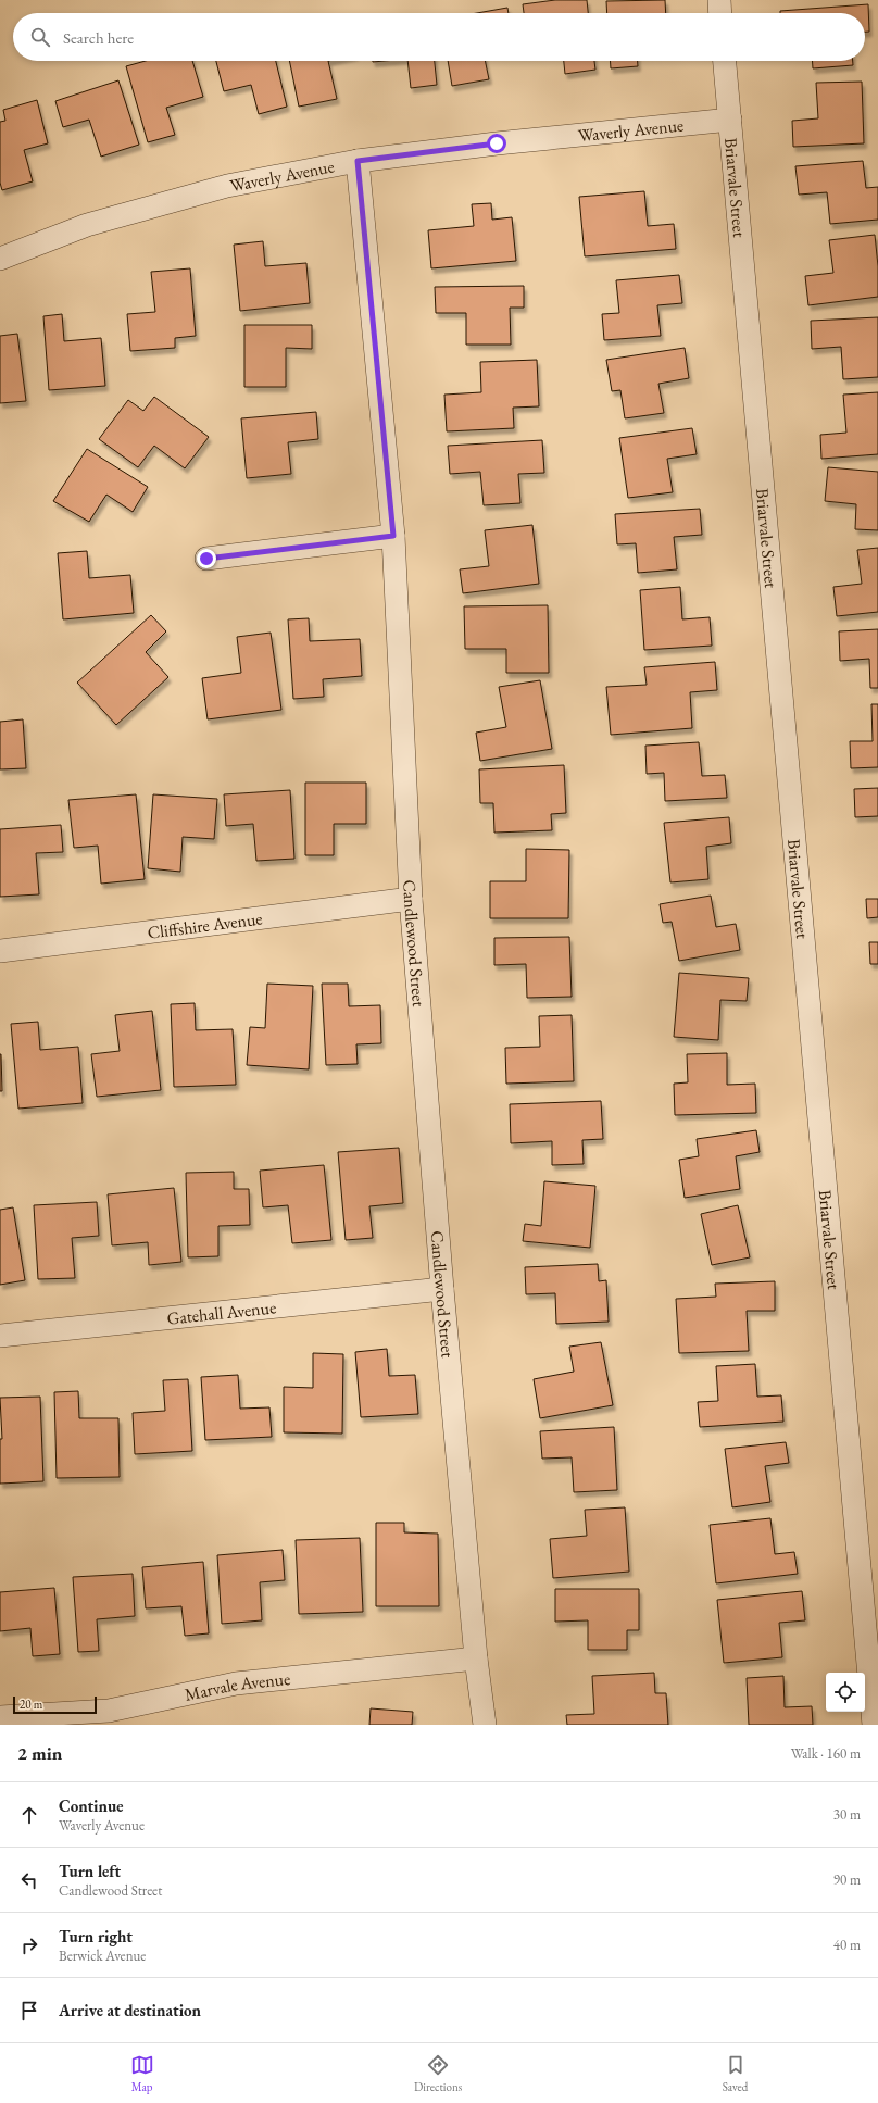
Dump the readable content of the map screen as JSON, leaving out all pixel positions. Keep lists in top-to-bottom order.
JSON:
{
  "streets": {
    "street": [
      "Waverly Avenue",
      "Briarvale Street",
      "Cliffshire Avenue",
      "Candlewood Street",
      "Gatehall Avenue",
      "Marvale Avenue"
    ]
  },
  "crossings": [
    ["Waverly Avenue", "Briarvale Street"],
    ["Waverly Avenue", "Candlewood Street"],
    ["Cliffshire Avenue", "Candlewood Street"],
    ["Candlewood Street", "Gatehall Avenue"],
    ["Candlewood Street", "Marvale Avenue"]
  ],
  "scale_bar": "20 m",
  "page": {
    "search": "Search here",
    "scale": "20 m",
    "heading": ["2 min", "Walk · 160 m"],
    "list": [
      ["Continue", "Waverly Avenue", "30 m"],
      ["Turn left", "Candlewood Street", "90 m"],
      ["Turn right", "Berwick Avenue", "40 m"],
      "Arrive at destination"
    ],
    "nav": ["Map", "Directions", "Saved"]
  }
}
